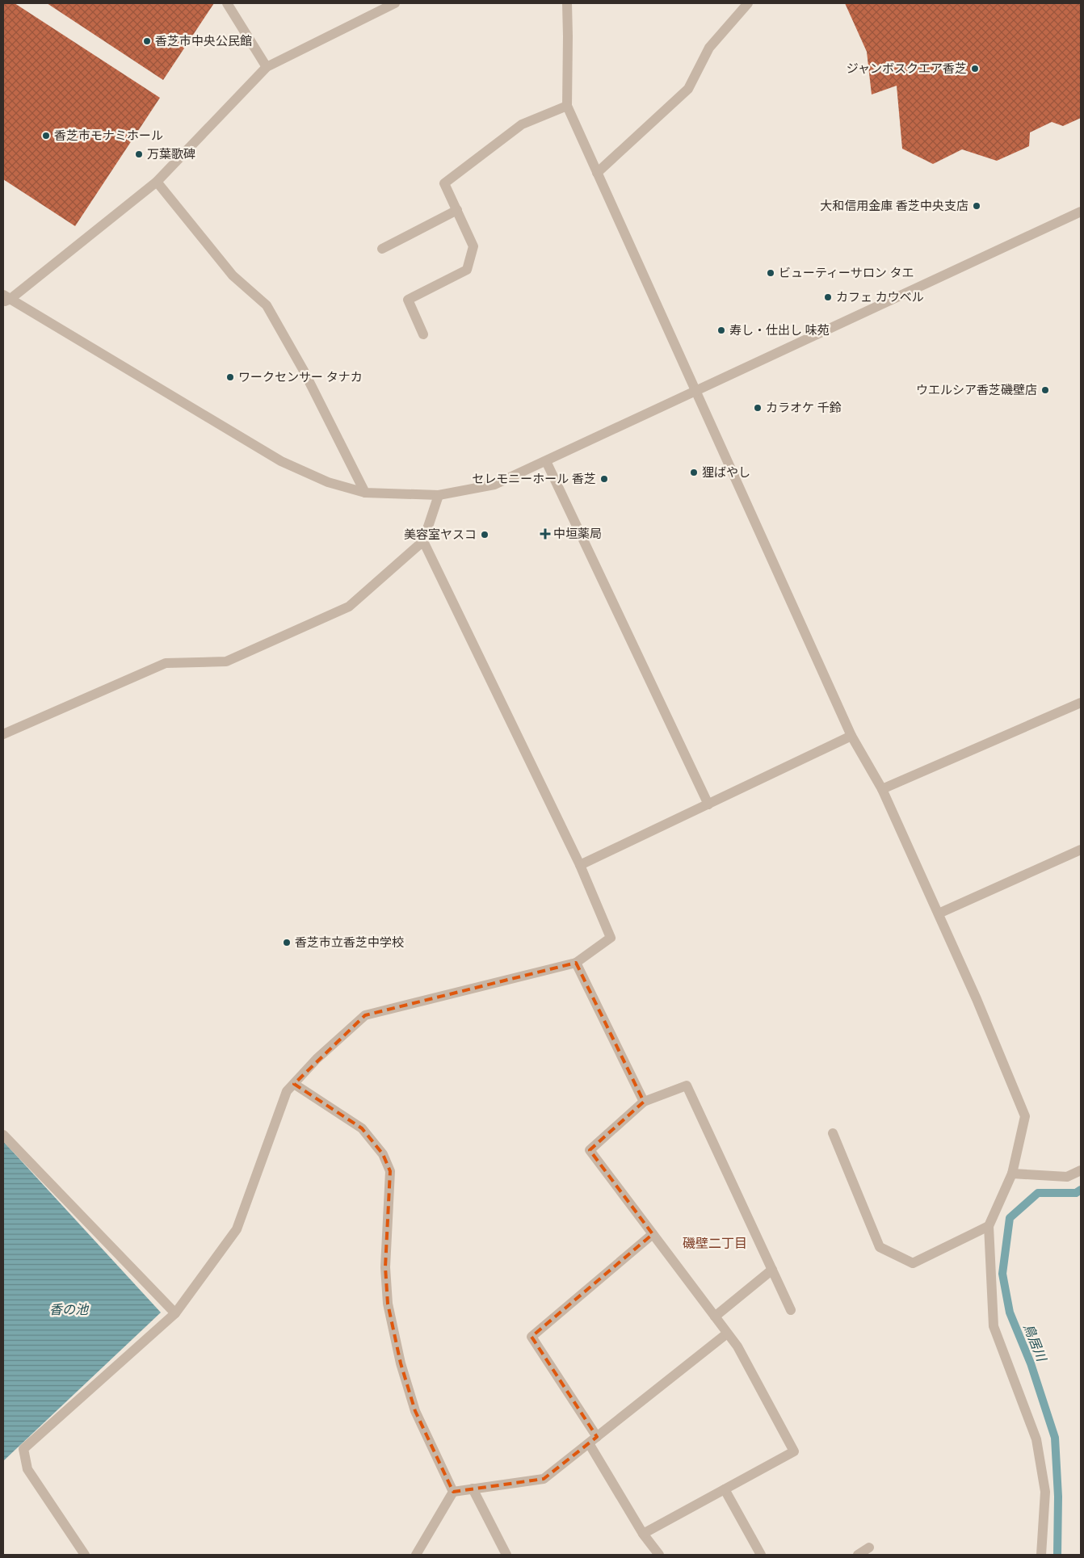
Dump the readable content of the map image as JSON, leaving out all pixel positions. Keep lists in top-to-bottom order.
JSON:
{
  "districts": ["磯壁二丁目"],
  "water": ["香の池", "鳥居川"],
  "places": {
    "other": [
      "香芝市中央公民館",
      "ジャンボスクエア香芝",
      "香芝市モナミホール",
      "万葉歌碑",
      "大和信用金庫 香芝中央支店",
      "ビューティーサロン タエ",
      "カフェ カウベル",
      "寿し・仕出し 味苑",
      "ワークセンサー タナカ",
      "ウエルシア香芝磯壁店",
      "カラオケ 千鈴",
      "狸ばやし",
      "セレモニーホール 香芝",
      "美容室ヤスコ",
      "香芝市立香芝中学校"
    ],
    "health": ["中垣薬局"]
  }
}
